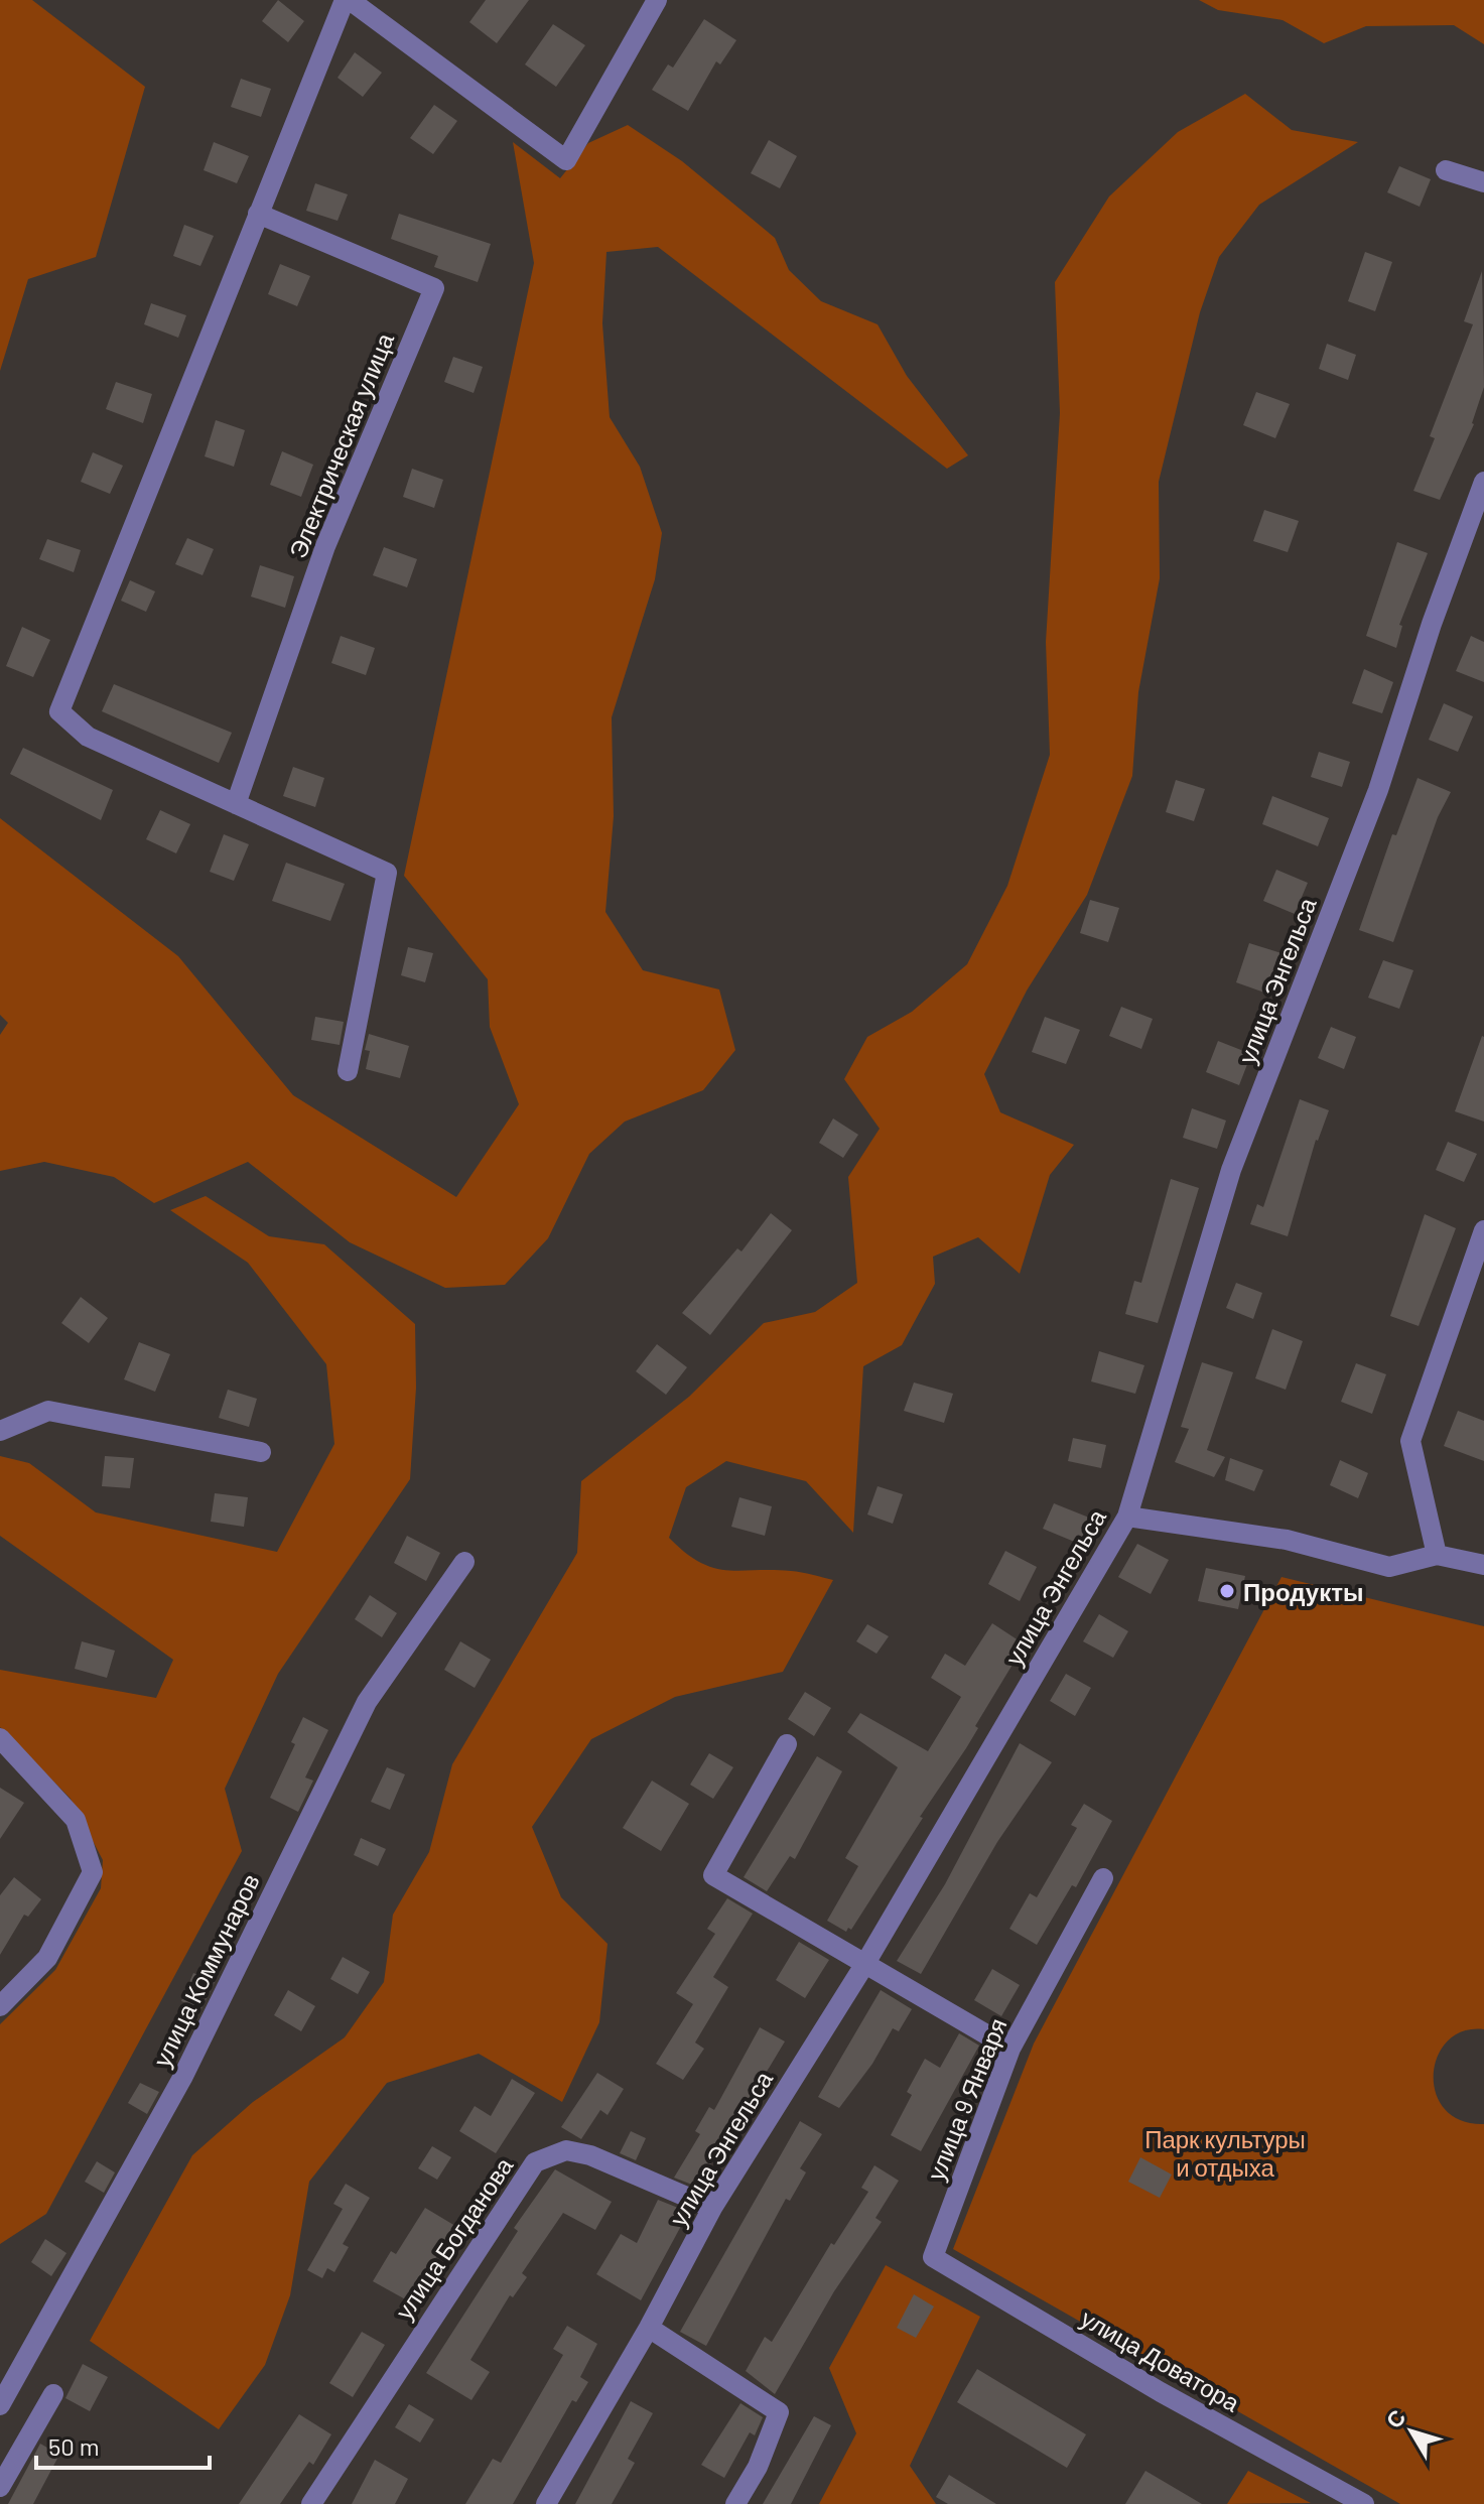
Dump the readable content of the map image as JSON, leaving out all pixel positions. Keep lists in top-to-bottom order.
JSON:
{
  "streets": {
    "street": [
      "Электрическая улица",
      "улица Энгельса",
      "улица Коммунаров",
      "улица 9 Января",
      "улица Богданова",
      "улица Доватора"
    ]
  },
  "crossings": [
    ["улица Энгельса", "улица Богданова"],
    ["улица 9 Января", "улица Доватора"]
  ],
  "parks": ["Парк культуры и отдыха"],
  "places": ["Продукты"],
  "scale_bar": "50 m",
  "north": "top left"
}
